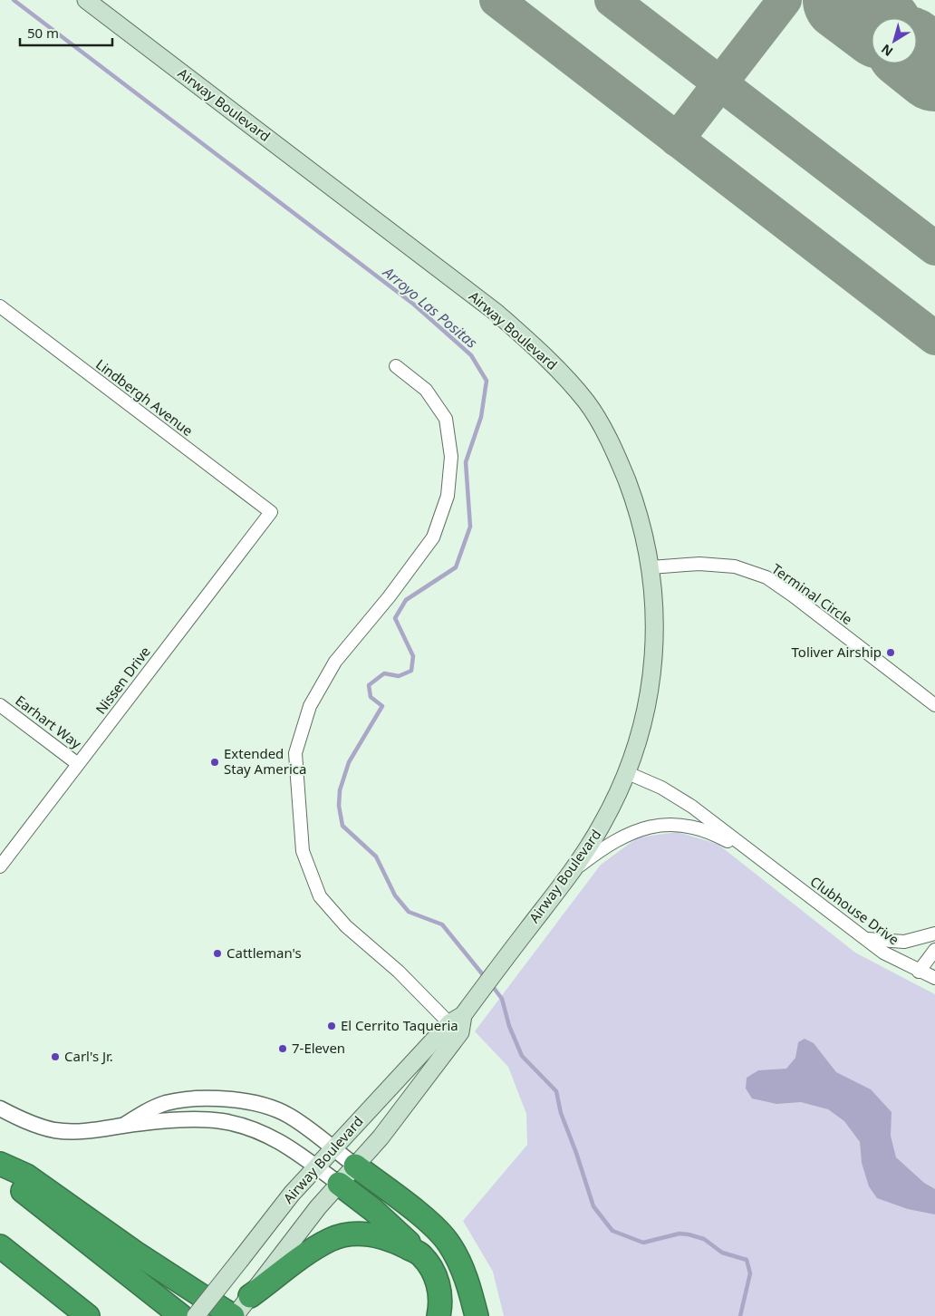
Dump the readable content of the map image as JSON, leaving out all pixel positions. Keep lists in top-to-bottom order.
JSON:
{
  "streets": {
    "main road": ["Airway Boulevard"],
    "street": [
      "Lindbergh Avenue",
      "Terminal Circle",
      "Nissen Drive",
      "Earhart Way",
      "Clubhouse Drive"
    ]
  },
  "crossings": [
    ["Airway Boulevard", "Terminal Circle"],
    ["Airway Boulevard", "Clubhouse Drive"],
    ["Lindbergh Avenue", "Nissen Drive"],
    ["Nissen Drive", "Earhart Way"]
  ],
  "water": ["Arroyo Las Positas"],
  "places": [
    "Toliver Airship",
    "Extended Stay America",
    "Cattleman's",
    "El Cerrito Taqueria",
    "7-Eleven",
    "Carl's Jr."
  ],
  "scale_bar": "50 m",
  "north": "bottom left"
}
